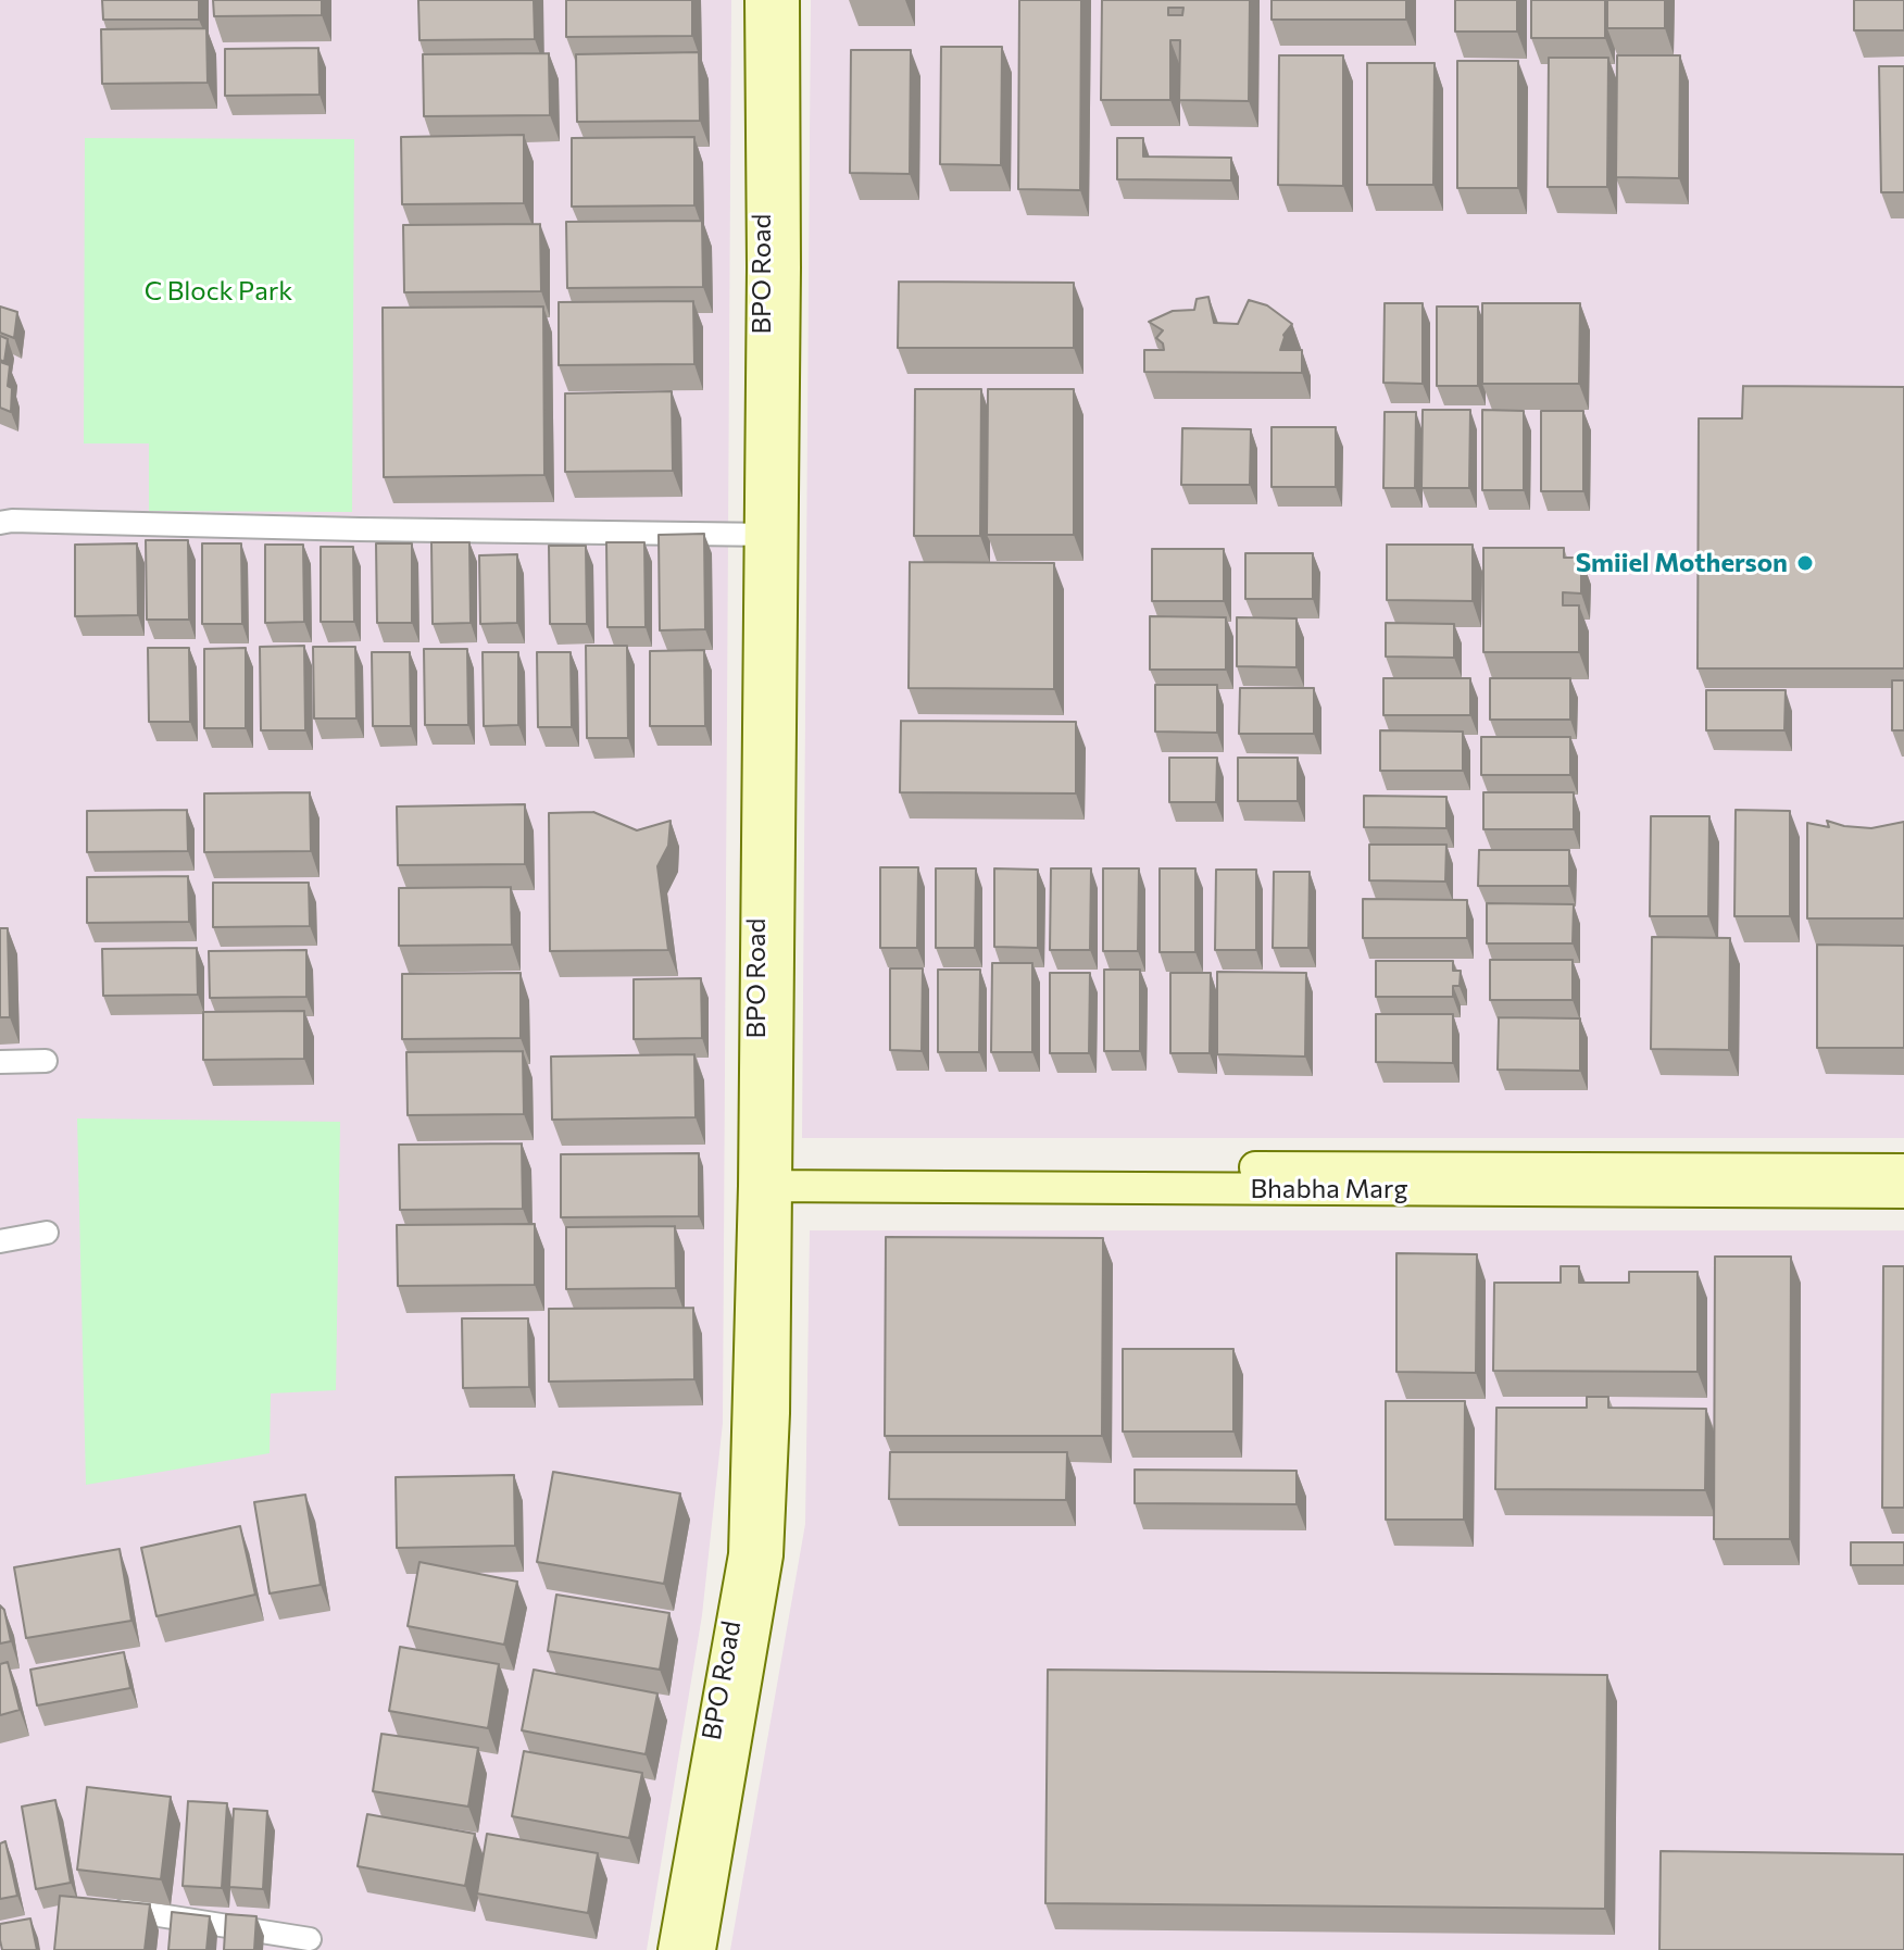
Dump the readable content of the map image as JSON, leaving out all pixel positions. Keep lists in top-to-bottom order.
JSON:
{
  "streets": {
    "street": ["BPO Road", "Bhabha Marg"]
  },
  "crossings": [
    ["BPO Road", "Bhabha Marg"]
  ],
  "parks": ["C Block Park"],
  "places": ["Smiiel Motherson"]
}
